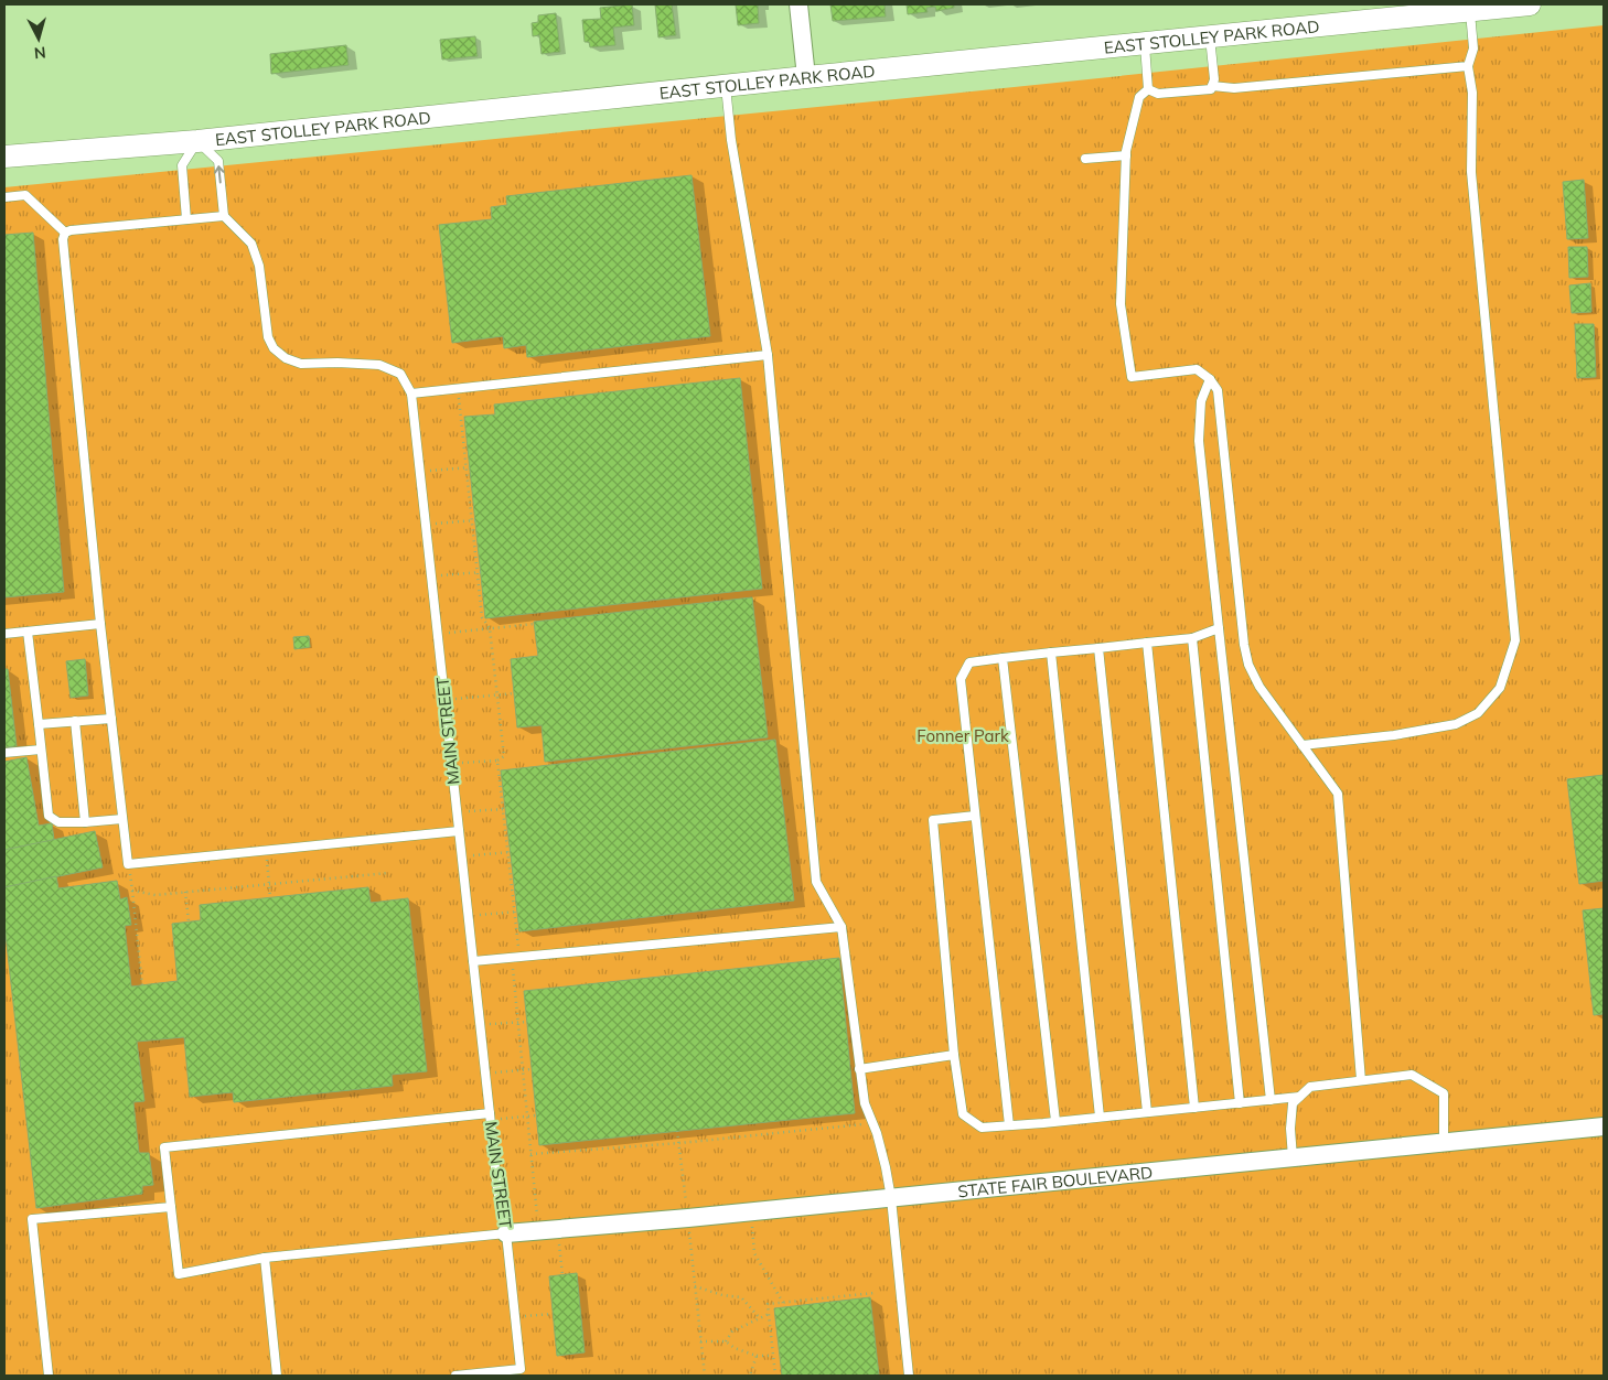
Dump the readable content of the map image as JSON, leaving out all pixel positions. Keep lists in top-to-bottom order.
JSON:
{
  "streets": {
    "street": ["EAST STOLLEY PARK ROAD", "STATE FAIR BOULEVARD"],
    "lane": ["MAIN STREET"]
  },
  "crossings": [
    ["MAIN STREET", "STATE FAIR BOULEVARD"]
  ],
  "parks": ["Fonner Park"],
  "north": "bottom"
}
